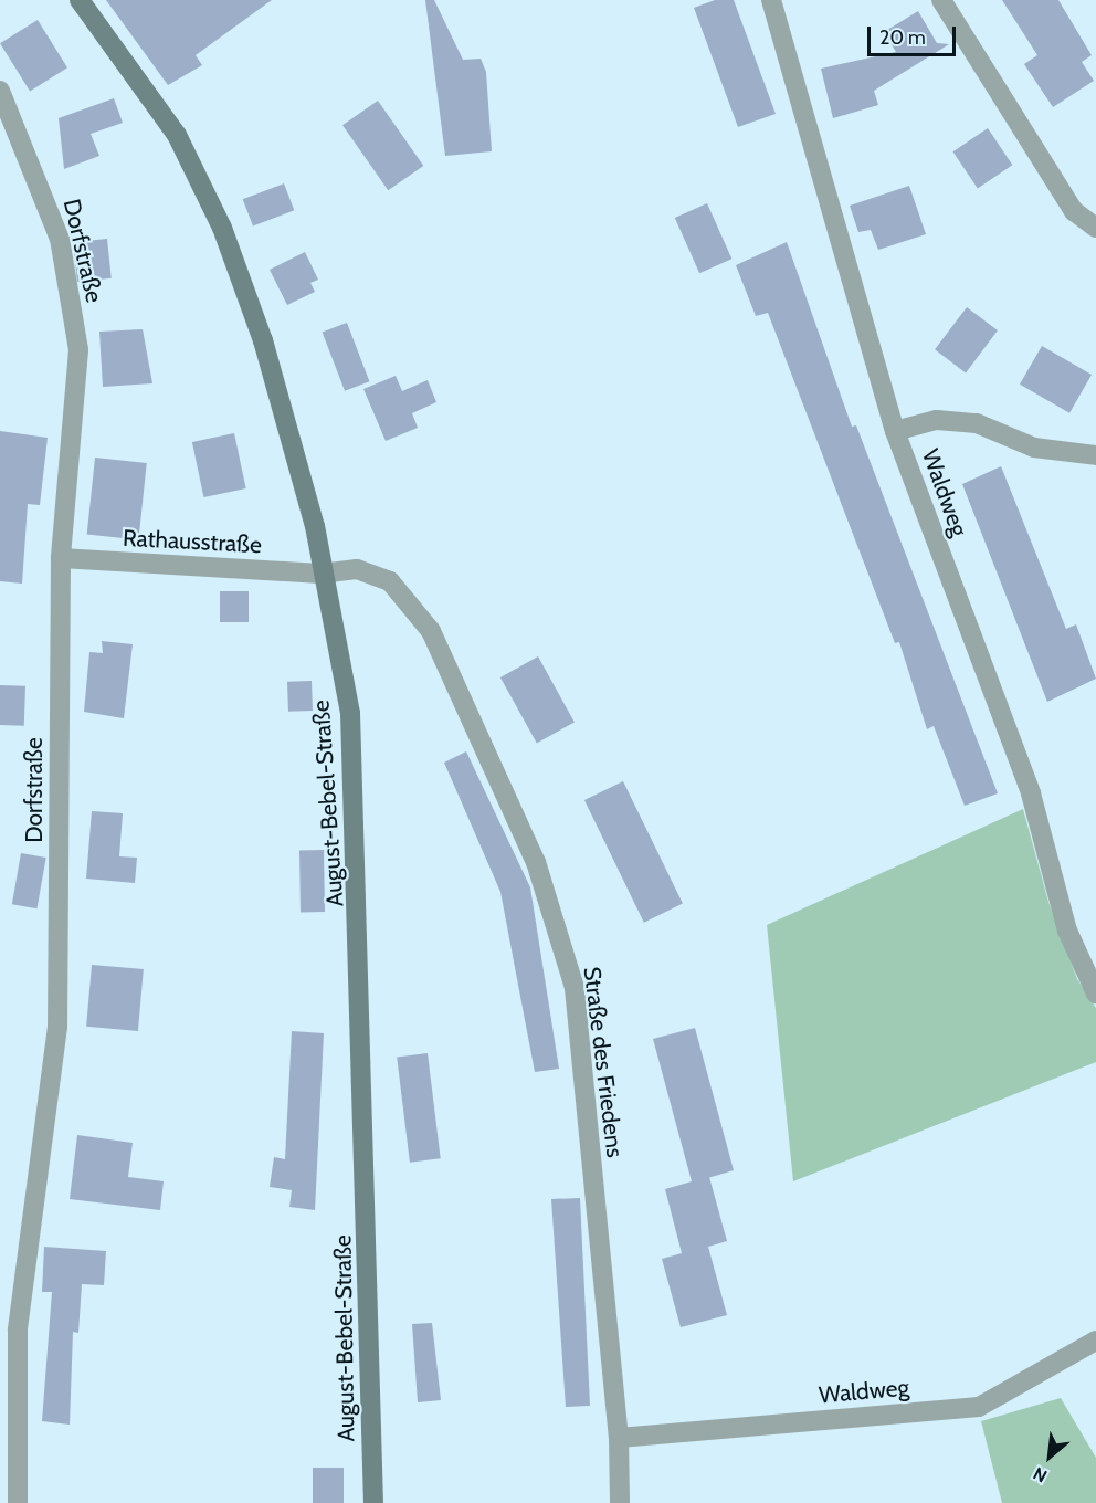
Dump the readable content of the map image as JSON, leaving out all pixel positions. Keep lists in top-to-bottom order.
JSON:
{
  "streets": {
    "main road": ["August-Bebel-Straße"],
    "street": [
      "Dorfstraße",
      "Waldweg",
      "Rathausstraße",
      "Straße des Friedens"
    ]
  },
  "crossings": [
    ["Dorfstraße", "Rathausstraße"],
    ["Waldweg", "Straße des Friedens"],
    ["Rathausstraße", "August-Bebel-Straße"],
    ["Rathausstraße", "Straße des Friedens"],
    ["August-Bebel-Straße", "Straße des Friedens"]
  ],
  "scale_bar": "20 m",
  "north": "bottom left"
}
